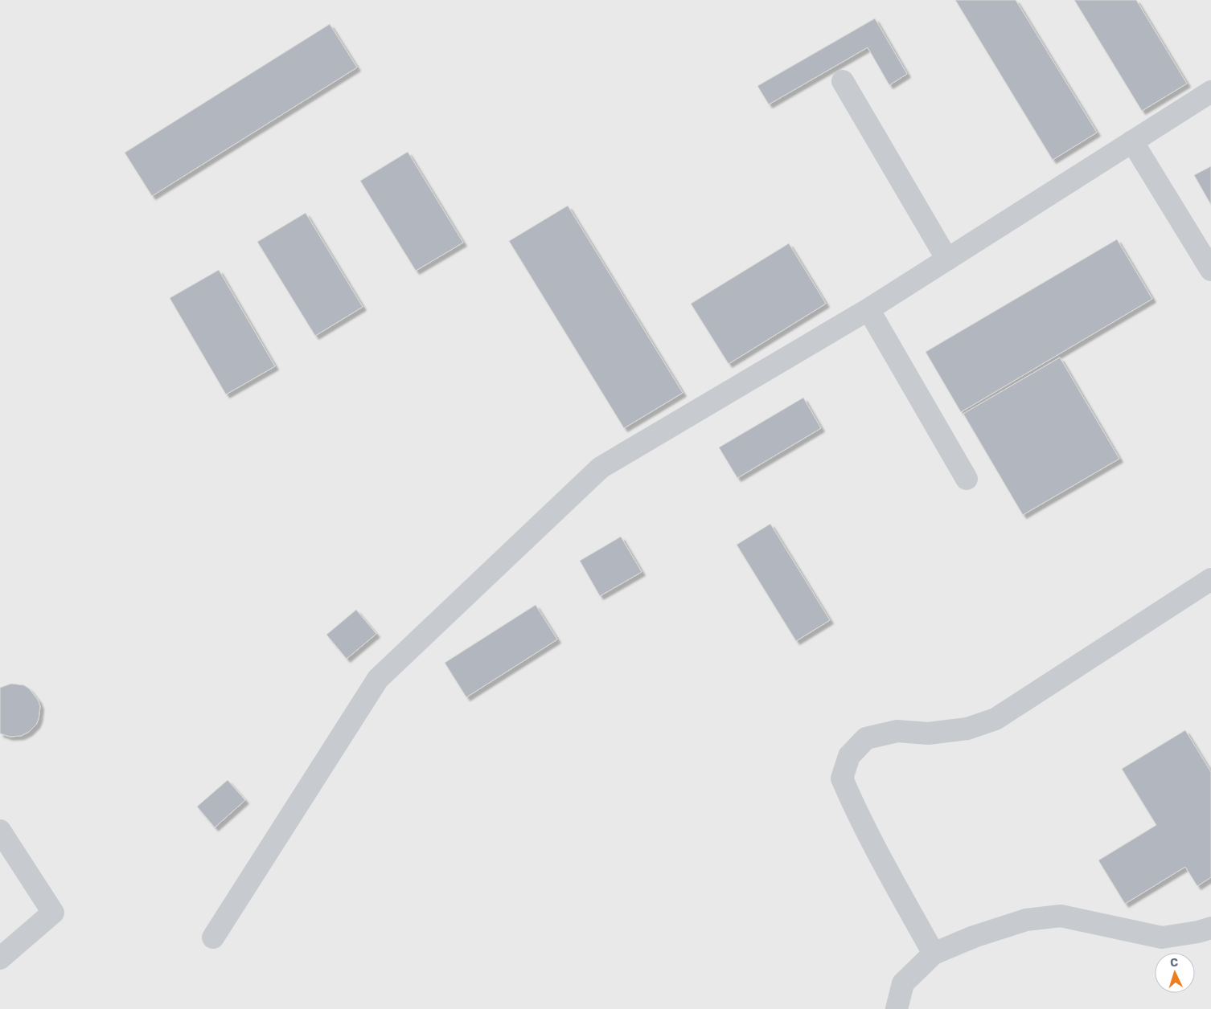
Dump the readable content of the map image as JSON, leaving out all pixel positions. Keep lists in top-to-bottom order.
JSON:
{
  "north": "top"
}
